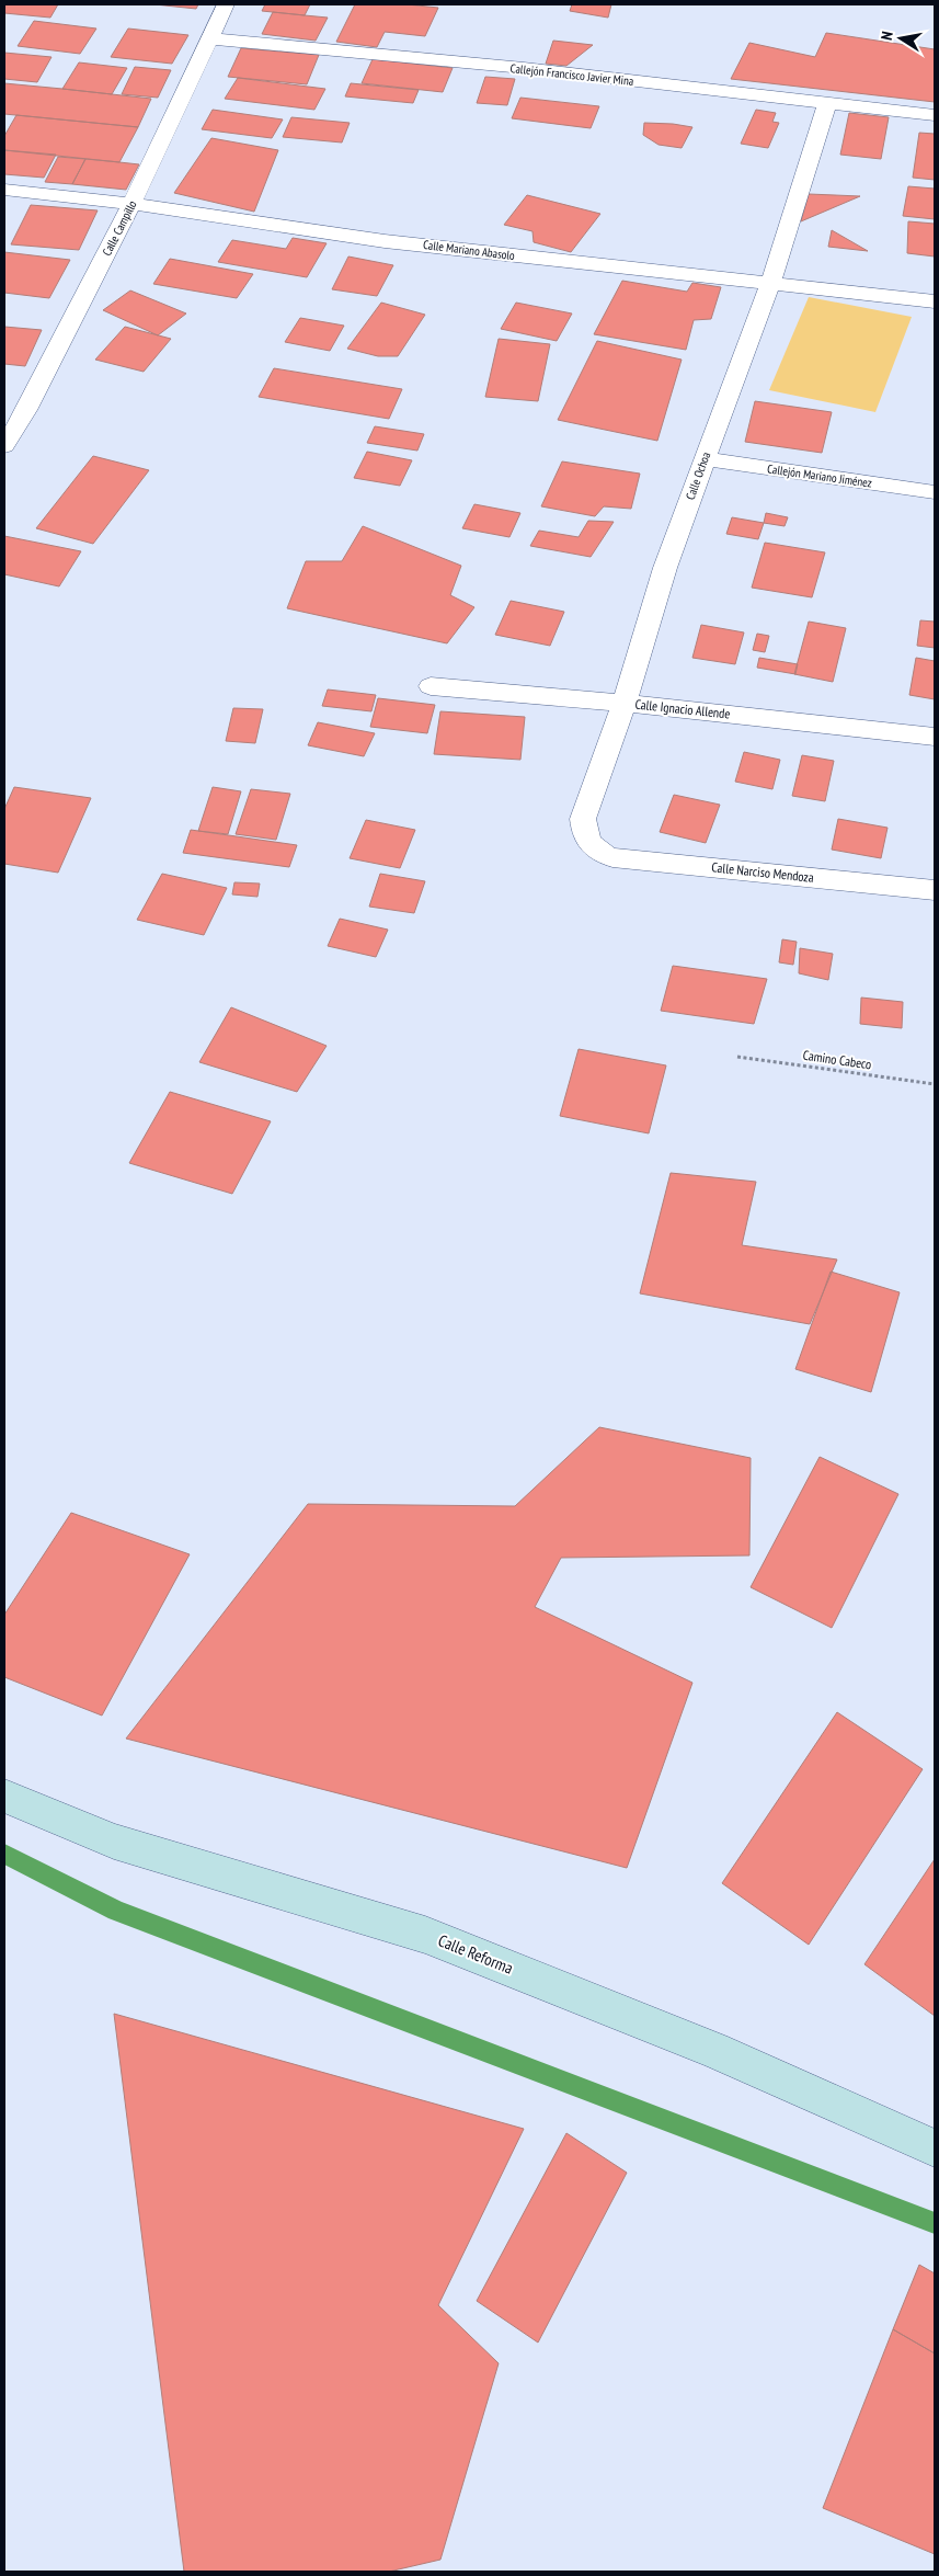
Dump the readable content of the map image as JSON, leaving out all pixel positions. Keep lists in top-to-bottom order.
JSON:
{
  "streets": {
    "street": [
      "Callejón Francisco Javier Mina",
      "Calle Campillo",
      "Calle Mariano Abasolo",
      "Calle Ochoa",
      "Callejón Mariano Jiménez",
      "Calle Ignacio Allende",
      "Calle Narciso Mendoza",
      "Calle Reforma"
    ],
    "path": ["Camino Cabeco"]
  },
  "crossings": [
    ["Callejón Francisco Javier Mina", "Calle Campillo"],
    ["Callejón Francisco Javier Mina", "Calle Ochoa"],
    ["Calle Campillo", "Calle Mariano Abasolo"],
    ["Calle Mariano Abasolo", "Calle Ochoa"],
    ["Calle Ochoa", "Callejón Mariano Jiménez"],
    ["Calle Ochoa", "Calle Ignacio Allende"],
    ["Calle Ochoa", "Calle Narciso Mendoza"]
  ],
  "north": "left"
}
